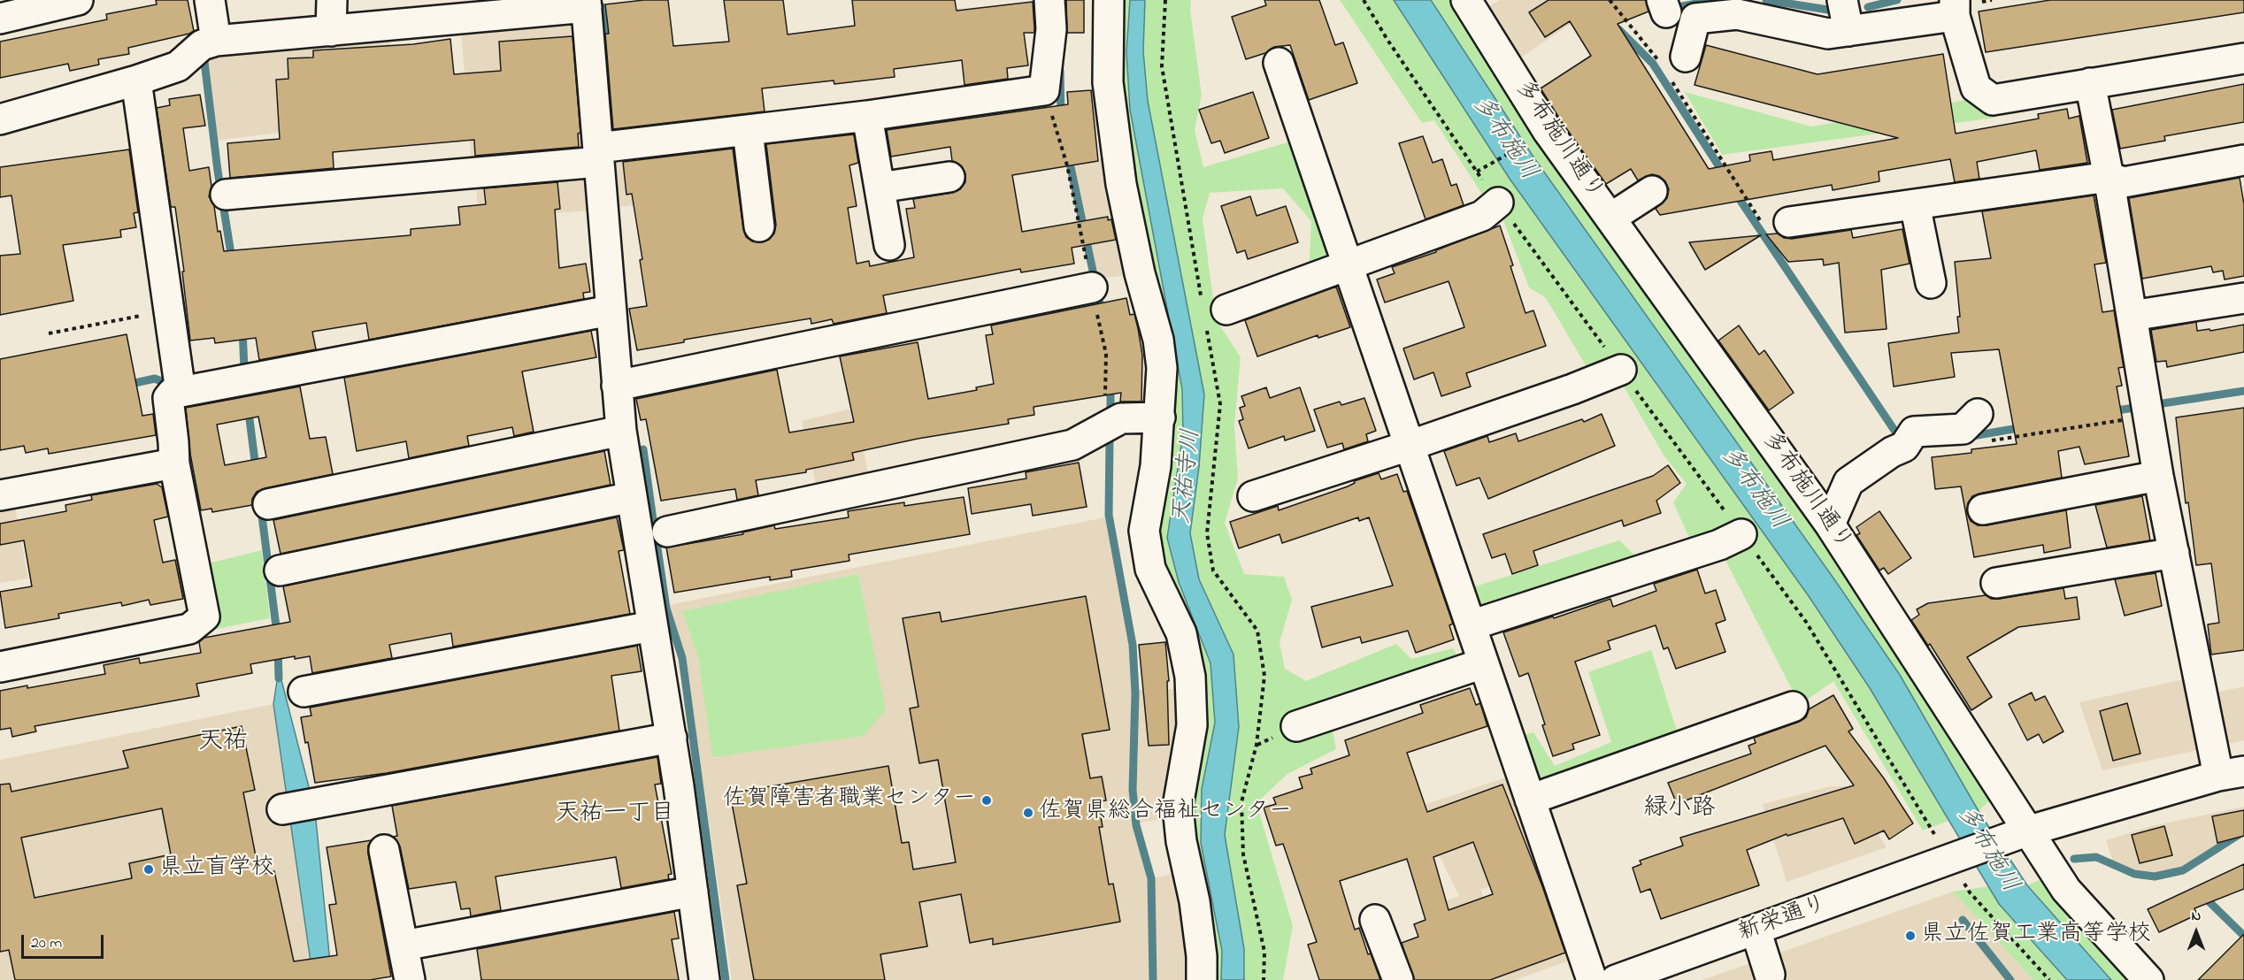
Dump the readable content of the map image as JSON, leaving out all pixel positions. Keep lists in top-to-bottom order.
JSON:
{
  "streets": {
    "street": ["多布施川通り", "新栄通り"]
  },
  "crossings": [
    ["多布施川通り", "新栄通り"]
  ],
  "districts": ["天祐", "緑小路", "天祐一丁目"],
  "water": ["多布施川", "天祐寺川"],
  "places": [
    "佐賀障害者職業センター",
    "佐賀県総合福祉センター",
    "県立盲学校",
    "県立佐賀工業高等学校"
  ],
  "scale_bar": "20 m",
  "north": "top"
}
